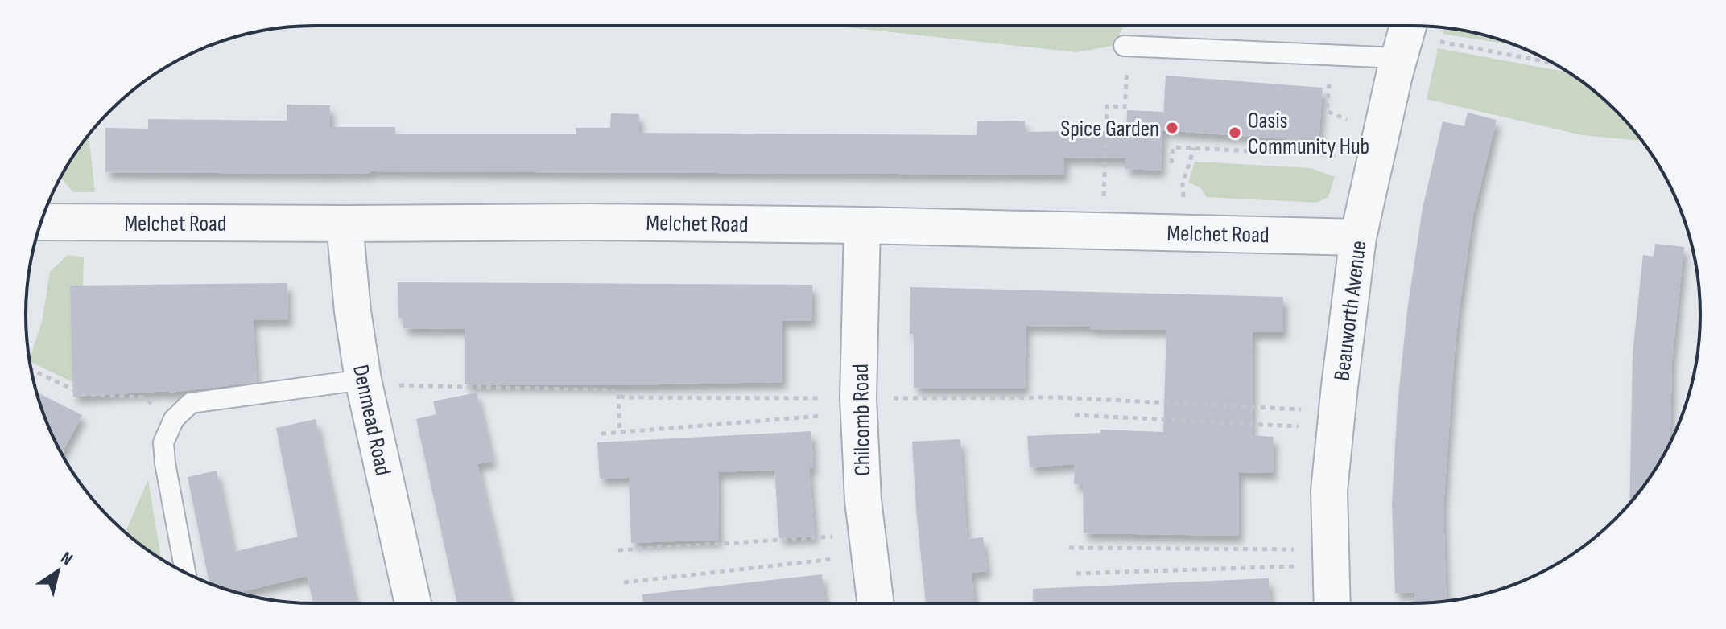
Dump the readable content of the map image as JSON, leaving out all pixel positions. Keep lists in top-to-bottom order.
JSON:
{
  "streets": {
    "street": [
      "Melchet Road",
      "Beauworth Avenue",
      "Denmead Road",
      "Chilcomb Road"
    ]
  },
  "crossings": [
    ["Melchet Road", "Beauworth Avenue"],
    ["Melchet Road", "Denmead Road"],
    ["Melchet Road", "Chilcomb Road"]
  ],
  "places": ["Spice Garden", "Oasis Community Hub"],
  "north": "top right"
}
